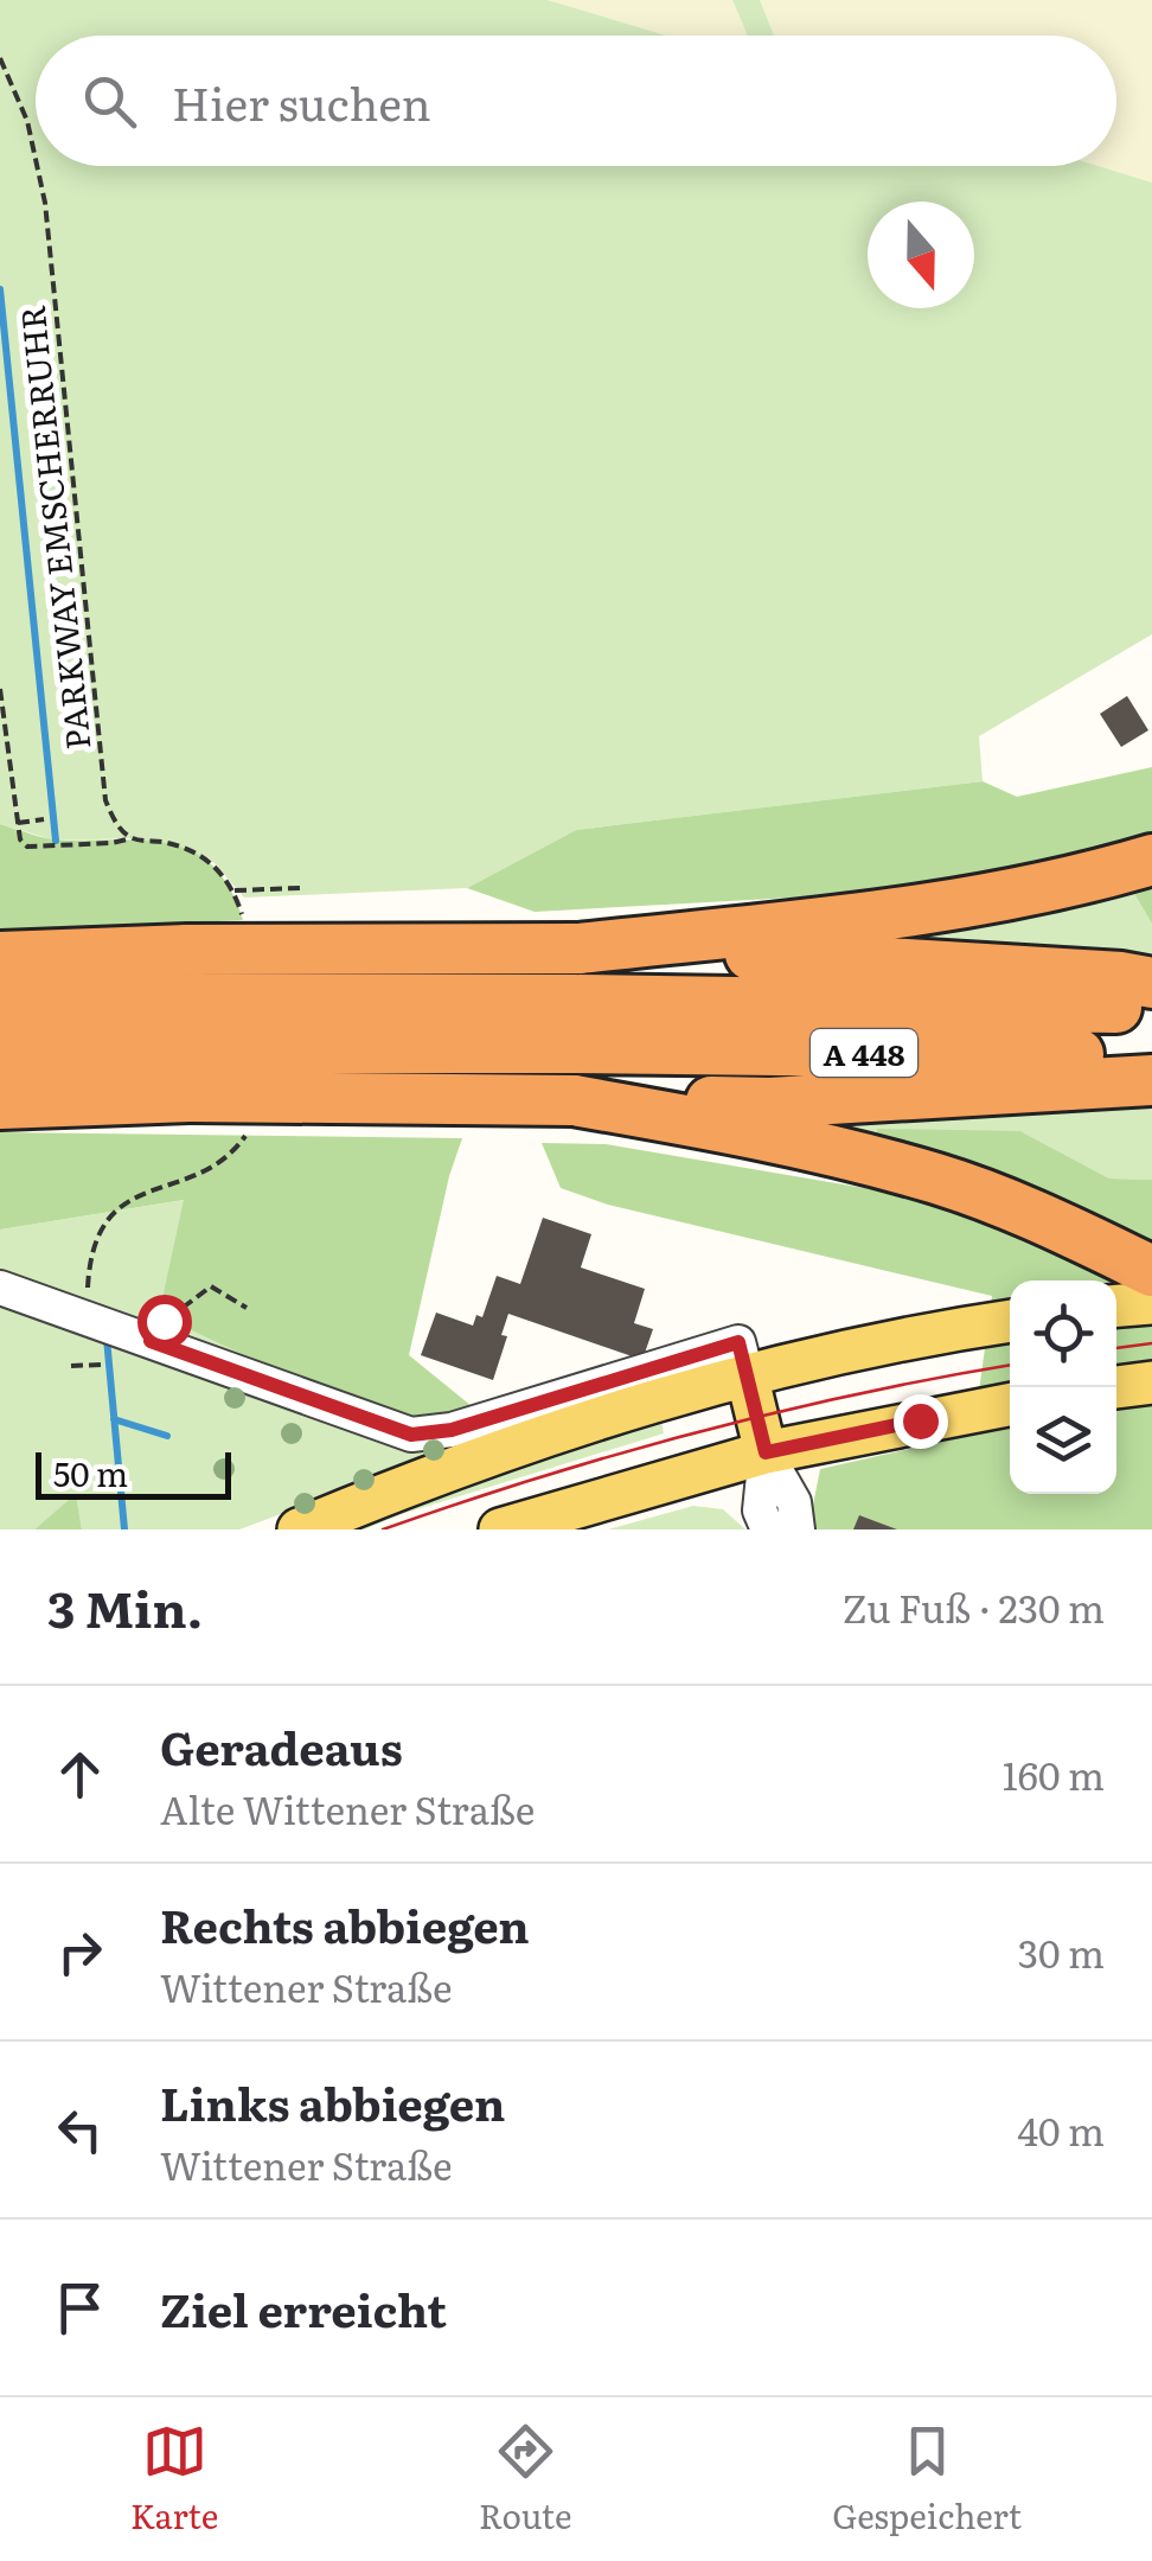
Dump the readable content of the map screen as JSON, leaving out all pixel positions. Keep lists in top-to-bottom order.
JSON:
{
  "streets": {
    "highway": ["A 448"],
    "path": ["PARKWAY EMSCHERRUHR"]
  },
  "scale_bar": "50 m",
  "north": "bottom",
  "page": {
    "search": "Hier suchen",
    "scale": "50 m",
    "heading": ["3 Min.", "Zu Fuß · 230 m"],
    "list": [
      ["Geradeaus", "Alte Wittener Straße", "160 m"],
      ["Rechts abbiegen", "Wittener Straße", "30 m"],
      ["Links abbiegen", "Wittener Straße", "40 m"],
      "Ziel erreicht"
    ],
    "nav": ["Karte", "Route", "Gespeichert"]
  }
}
